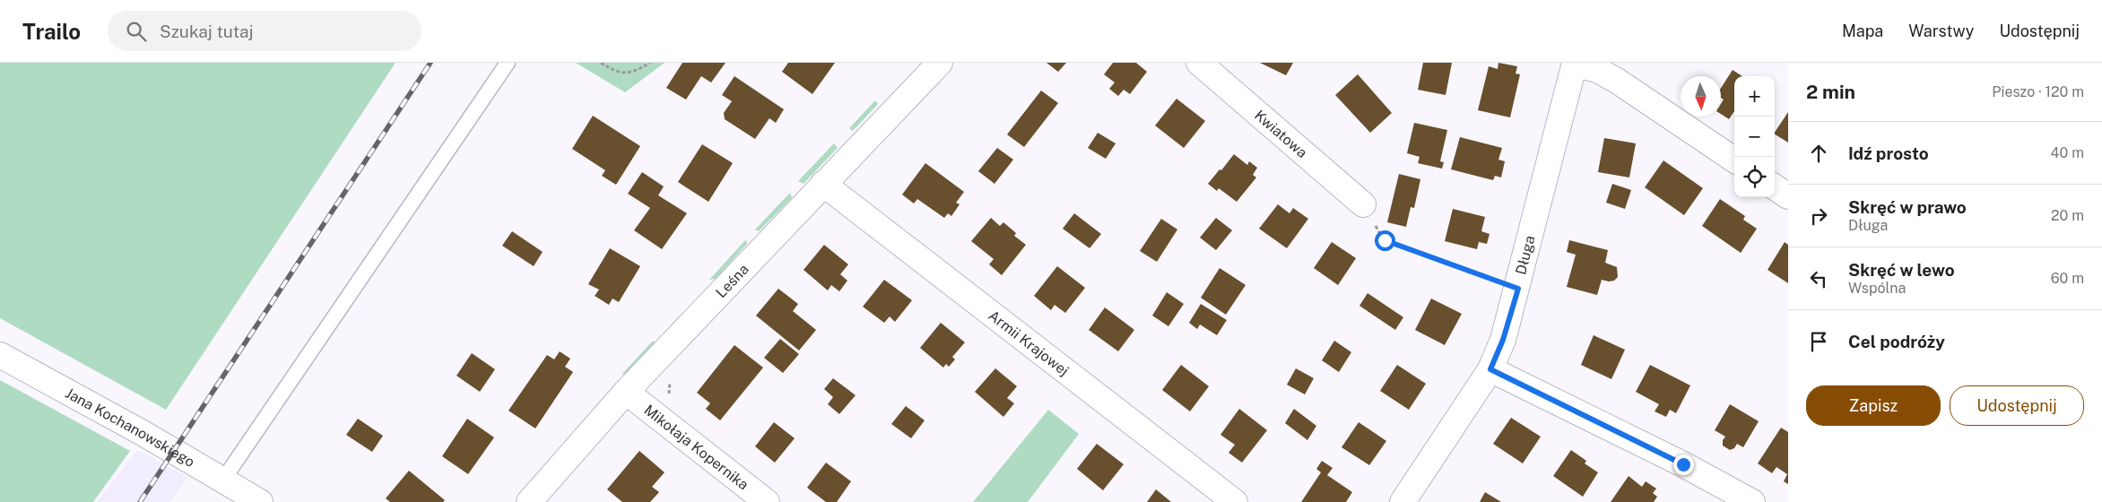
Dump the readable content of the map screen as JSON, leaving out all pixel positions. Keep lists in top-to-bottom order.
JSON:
{
  "streets": {
    "street": [
      "Kwiatowa",
      "Długa",
      "Leśna",
      "Armii Krajowej",
      "Jana Kochanowskiego",
      "Mikołaja Kopernika"
    ]
  },
  "crossings": [
    ["Leśna", "Armii Krajowej"],
    ["Leśna", "Mikołaja Kopernika"]
  ],
  "north": "bottom",
  "page": {
    "header": "Trailo",
    "search": "Szukaj tutaj",
    "nav": ["Mapa", "Warstwy", "Udostępnij"],
    "heading": ["2 min", "Pieszo · 120 m"],
    "map_buttons": ["+", "−"],
    "list": [
      ["Idź prosto", "40 m"],
      ["Skręć w prawo", "Długa", "20 m"],
      ["Skręć w lewo", "Wspólna", "60 m"],
      "Cel podróży"
    ],
    "buttons": ["Zapisz", "Udostępnij"]
  }
}
